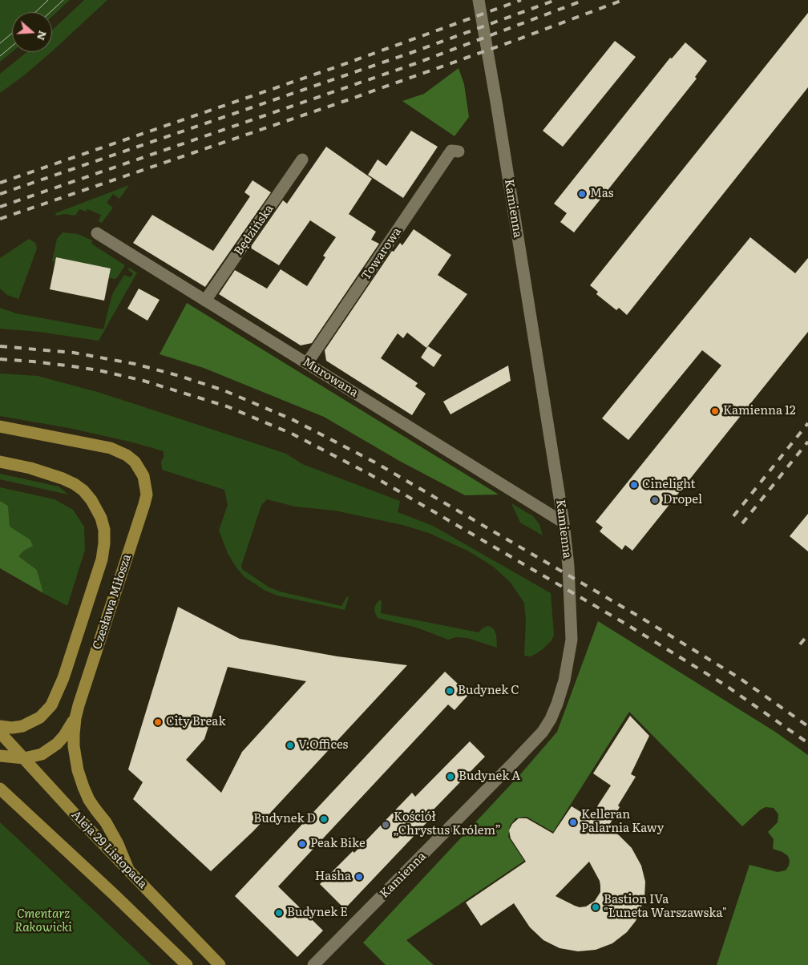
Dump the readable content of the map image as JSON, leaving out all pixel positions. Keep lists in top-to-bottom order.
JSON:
{
  "streets": {
    "main road": ["Czesława Miłosza", "Aleja 29 Listopada"],
    "street": [
      "Kamienna",
      "Będzińska",
      "Towarowa",
      "Murowana"
    ]
  },
  "crossings": [
    ["Kamienna", "Murowana"],
    ["Będzińska", "Murowana"],
    ["Towarowa", "Murowana"],
    ["Czesława Miłosza", "Aleja 29 Listopada"]
  ],
  "parks": ["Cmentarz Rakowicki"],
  "places": [
    "Mas",
    "Kamienna 12",
    "Cinelight",
    "Dropel",
    "Budynek C",
    "City Break",
    "V.Offices",
    "Budynek A",
    "Budynek D",
    "Kelleran Palarnia Kawy",
    "Kościół „Chrystus Królem”",
    "Peak Bike",
    "Hasha",
    "Bastion IVa \"Luneta Warszawska\"",
    "Budynek E"
  ],
  "north": "right"
}
